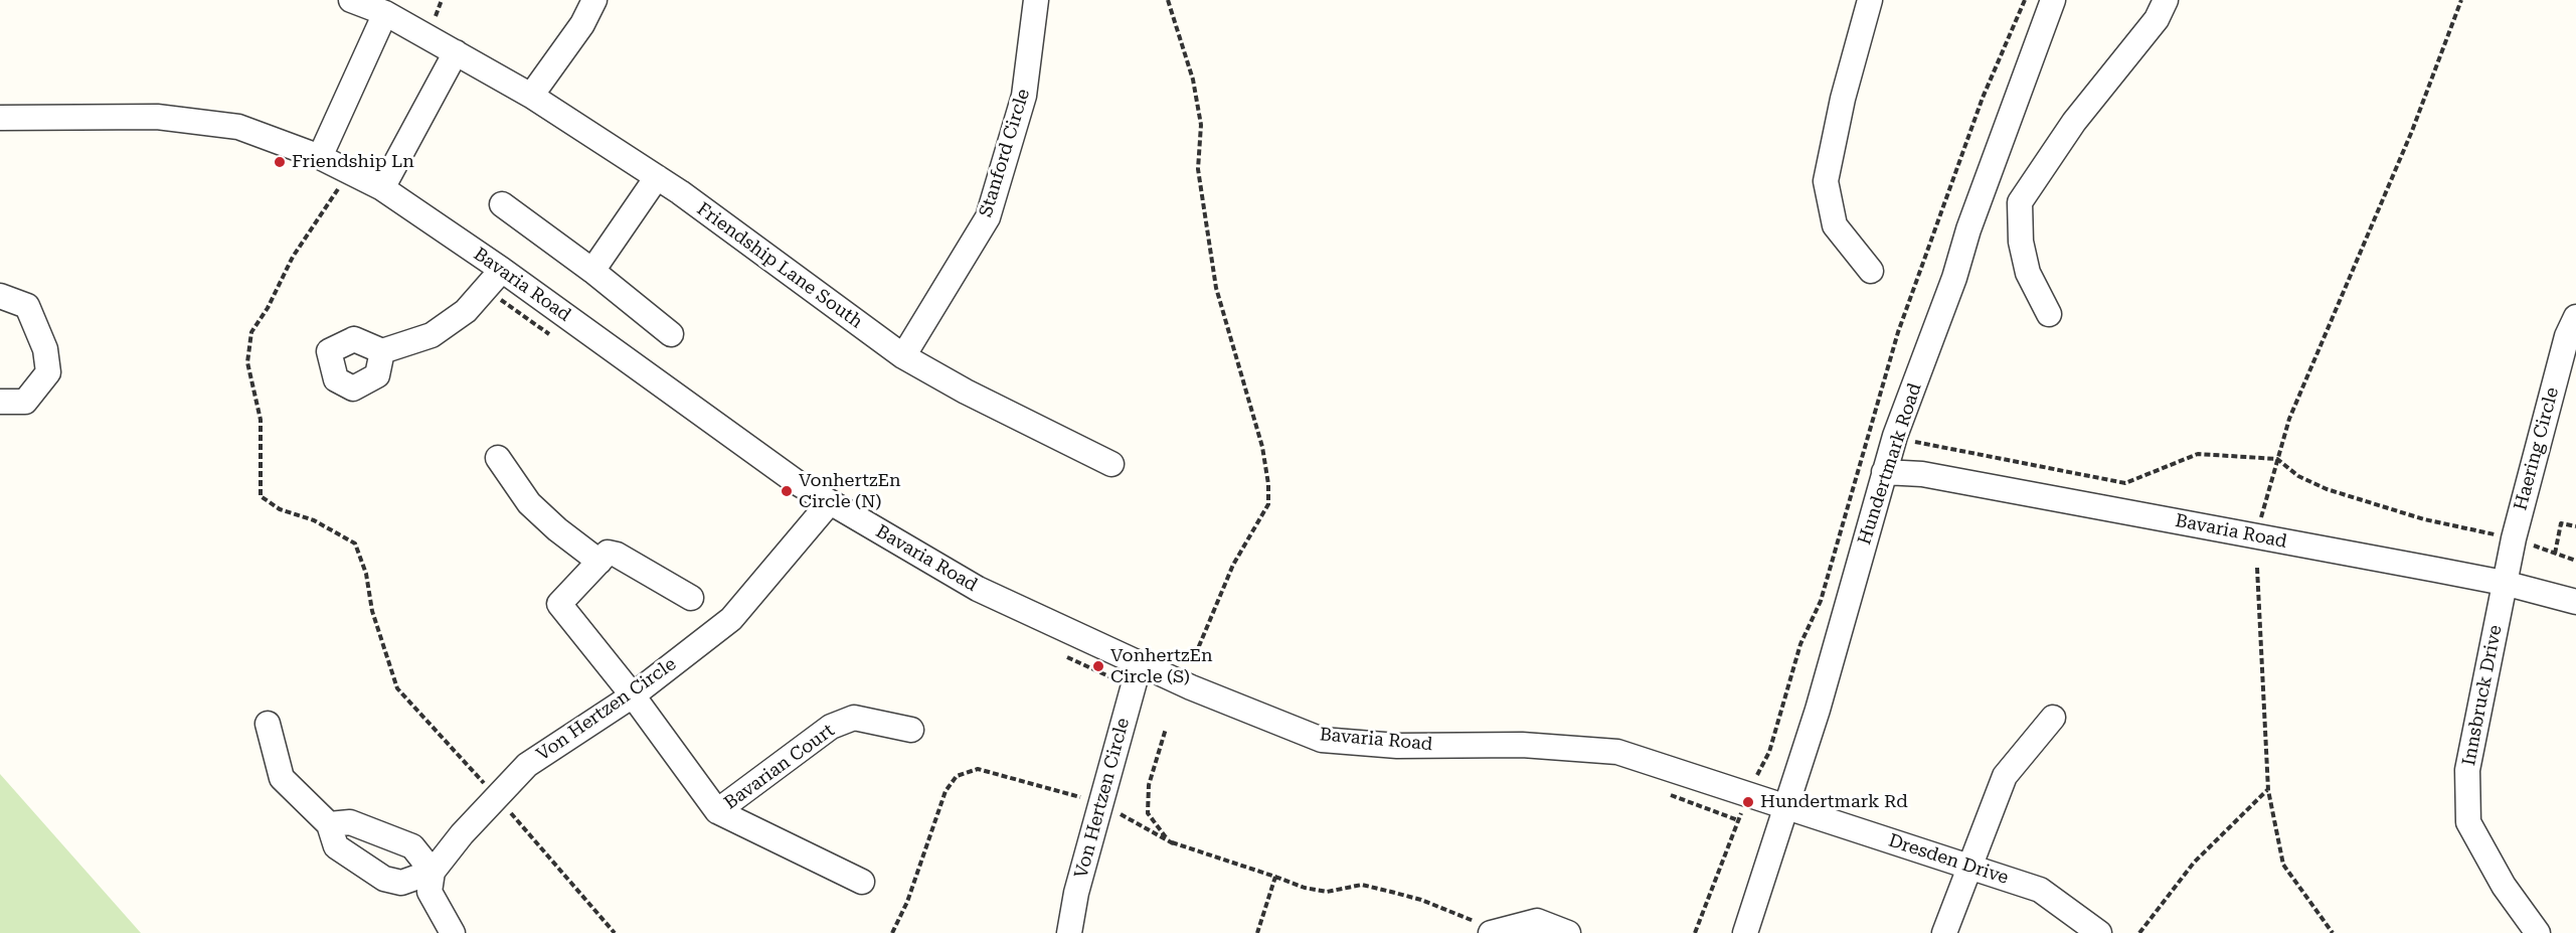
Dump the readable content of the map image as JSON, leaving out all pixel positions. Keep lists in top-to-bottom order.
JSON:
{
  "streets": {
    "street": [
      "Stanford Circle",
      "Friendship Lane South",
      "Bavaria Road",
      "Haering Circle",
      "Hundertmark Road",
      "Innsbruck Drive",
      "Von Hertzen Circle",
      "Bavarian Court",
      "Dresden Drive"
    ]
  },
  "crossings": [
    ["Stanford Circle", "Friendship Lane South"],
    ["Bavaria Road", "Haering Circle"],
    ["Bavaria Road", "Hundertmark Road"],
    ["Bavaria Road", "Innsbruck Drive"],
    ["Bavaria Road", "Von Hertzen Circle"],
    ["Bavaria Road", "Dresden Drive"],
    ["Haering Circle", "Innsbruck Drive"],
    ["Hundertmark Road", "Dresden Drive"],
    ["Von Hertzen Circle", "Bavarian Court"]
  ],
  "places": [
    "Friendship Ln",
    "VonhertzEn Circle (N)",
    "VonhertzEn Circle (S)",
    "Hundertmark Rd"
  ]
}
